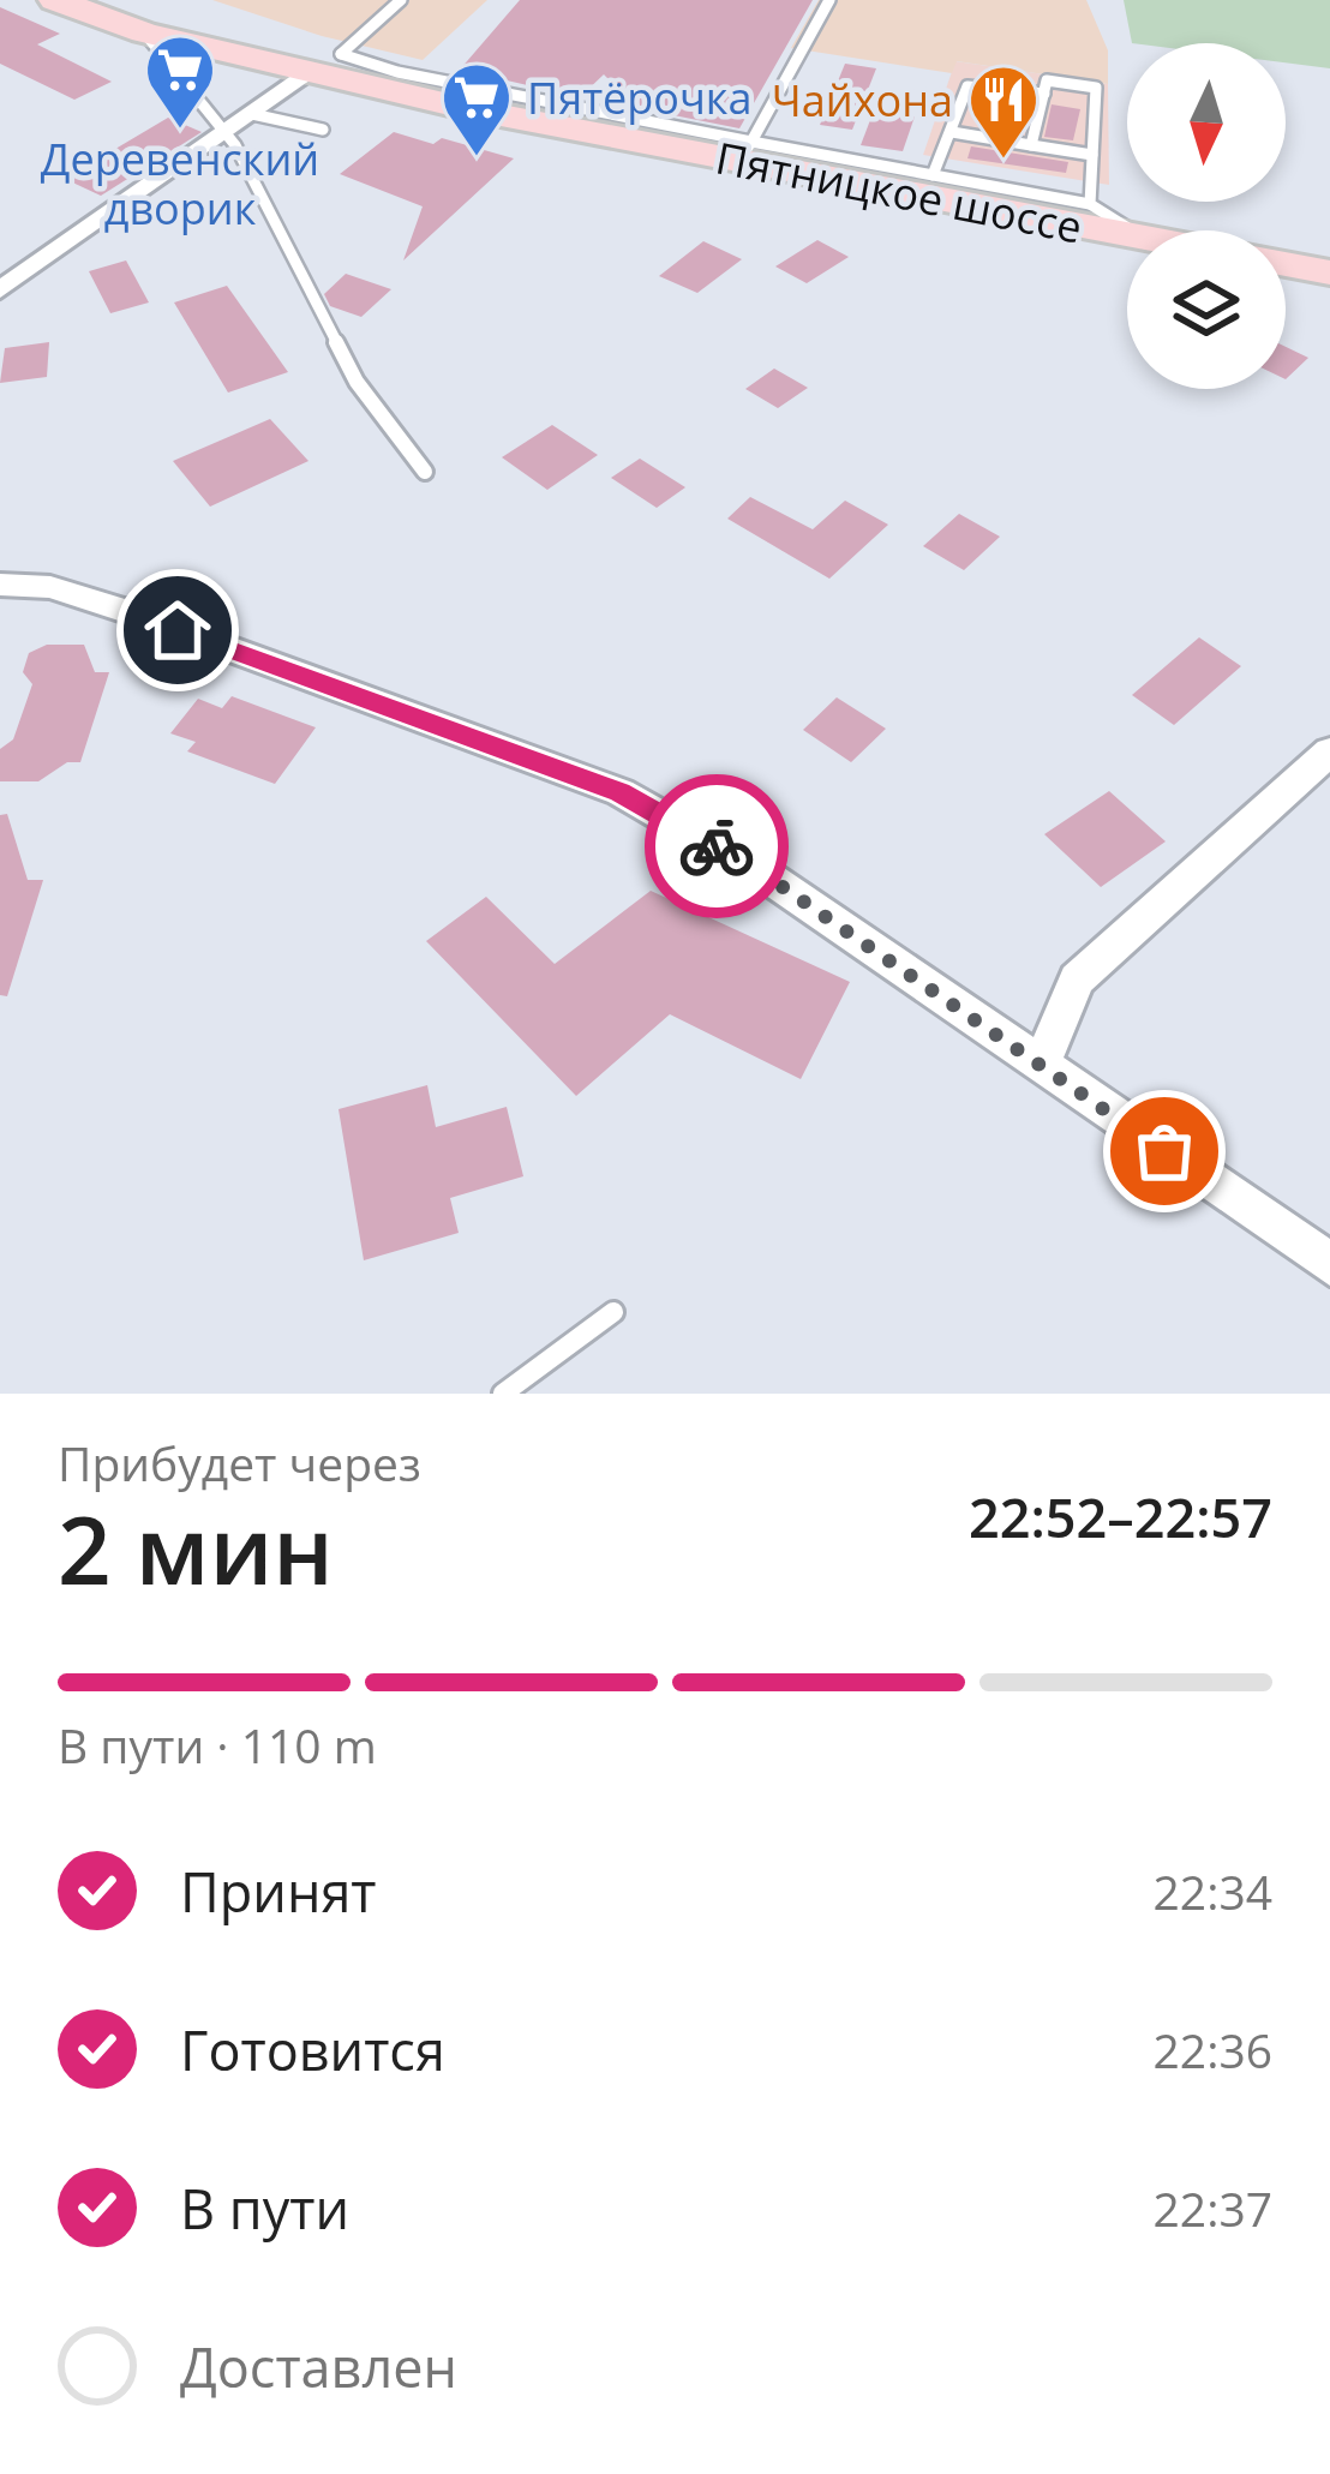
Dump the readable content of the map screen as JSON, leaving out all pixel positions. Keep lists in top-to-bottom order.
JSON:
{
  "streets": {
    "main road": ["Пятницкое шоссе"]
  },
  "places": {
    "supermarket": ["Деревенский дворик", "Пятёрочка"],
    "restaurant": ["Чайхона"]
  },
  "north": "bottom",
  "page": {
    "heading": ["2 мин", "Прибудет через", "22:52–22:57"],
    "bar": "В пути · 110 m",
    "list": [
      ["Принят", "22:34"],
      ["Готовится", "22:36"],
      ["В пути", "22:37"],
      "Доставлен"
    ]
  }
}
